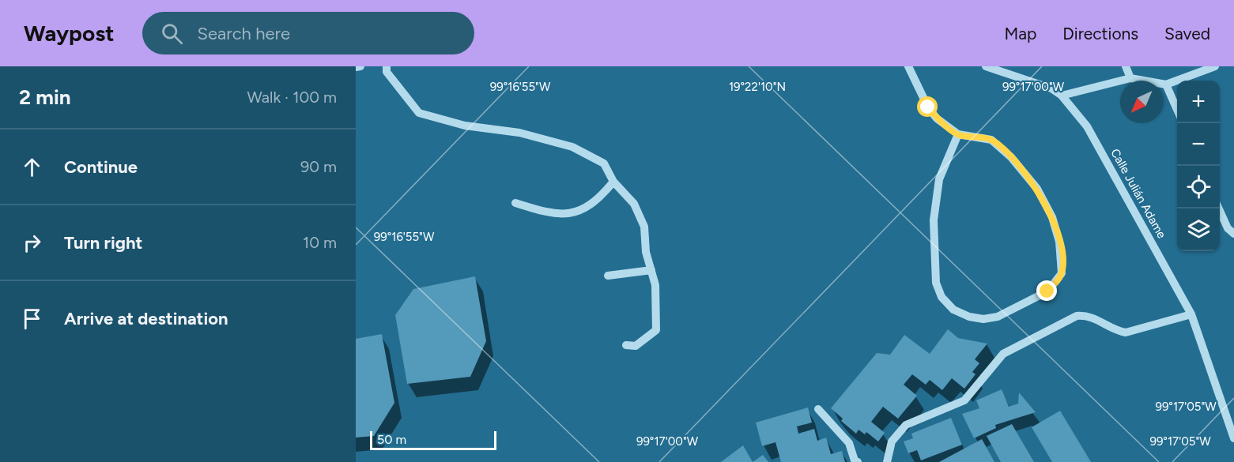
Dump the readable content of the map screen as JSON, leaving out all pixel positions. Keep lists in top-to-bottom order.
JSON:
{
  "streets": {
    "street": ["Calle Julián Adame"]
  },
  "scale_bar": "50 m",
  "north": "bottom left",
  "page": {
    "header": "Waypost",
    "search": "Search here",
    "nav": ["Map", "Directions", "Saved"],
    "heading": ["2 min", "Walk · 100 m"],
    "map_buttons": ["+", "−"],
    "list": [
      ["Continue", "90 m"],
      ["Turn right", "10 m"],
      "Arrive at destination"
    ],
    "scale": "50 m"
  },
  "coordinates": [
    "19°22'10\"N",
    "99°17'00\"W",
    "99°16'55\"W",
    "99°17'05\"W"
  ]
}
